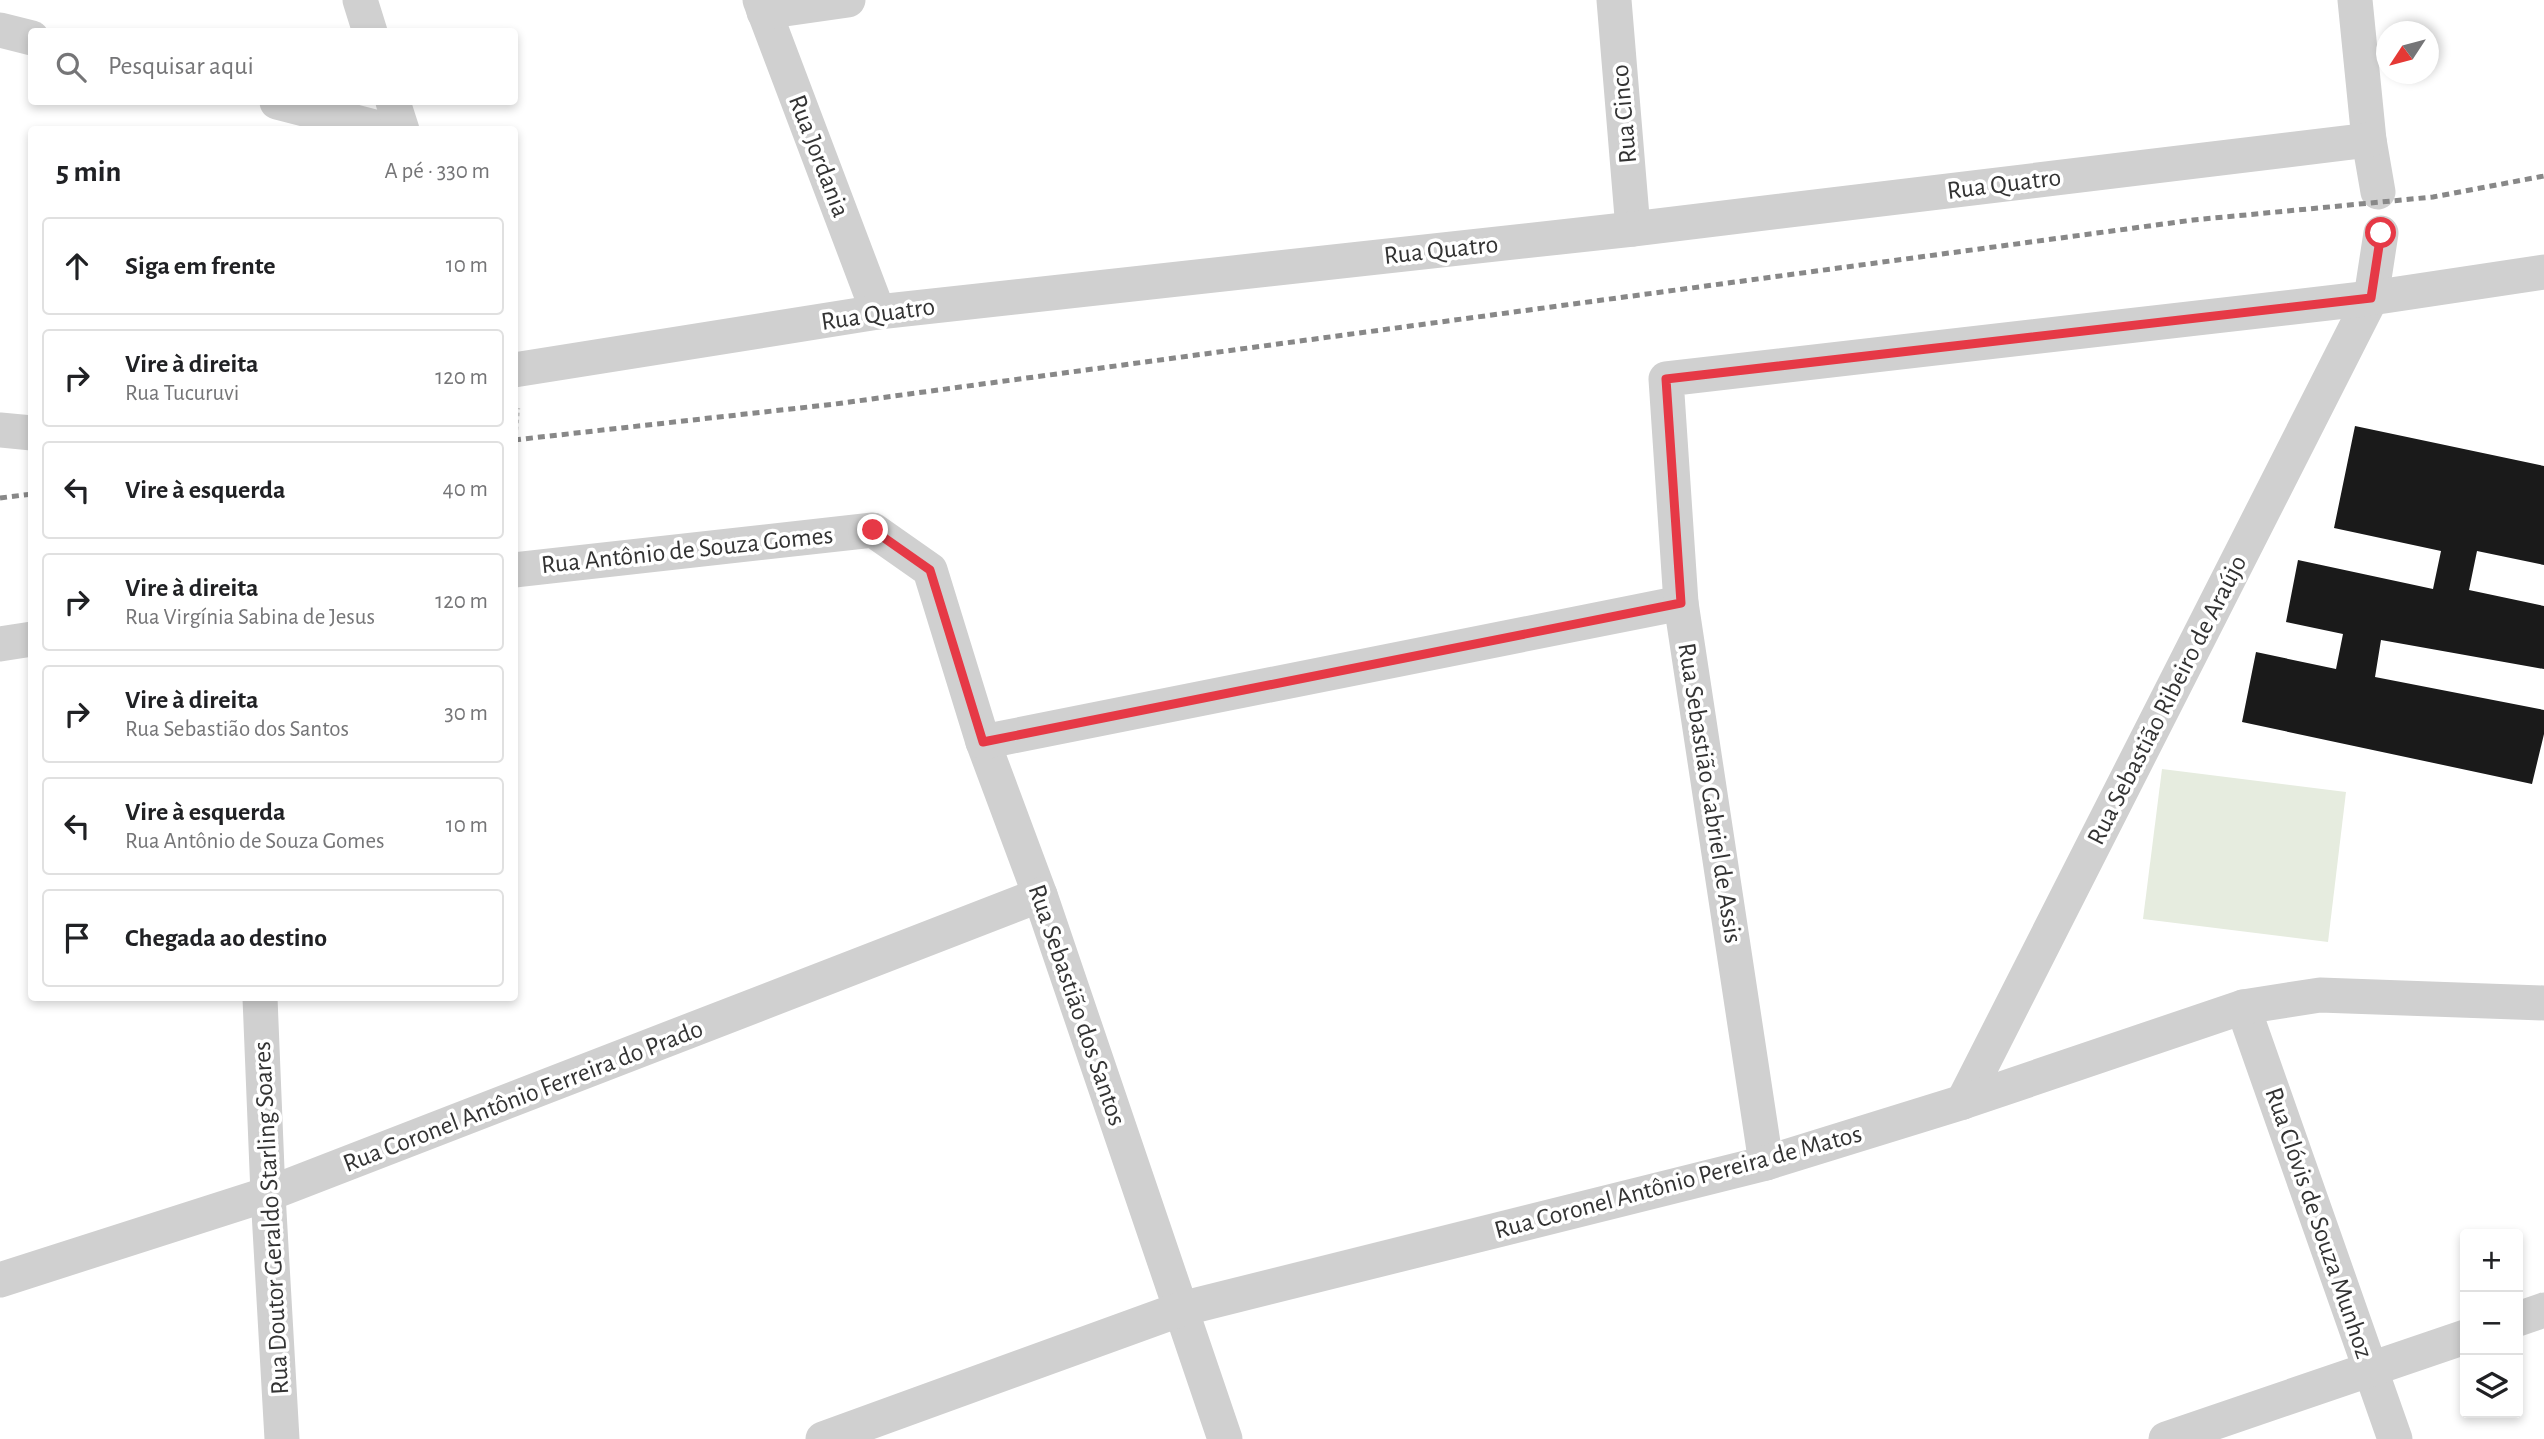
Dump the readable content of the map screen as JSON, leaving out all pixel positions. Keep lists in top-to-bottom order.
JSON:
{
  "streets": {
    "street": [
      "Rua Cinco",
      "Rua Jordania",
      "Rua Quatro",
      "Rua Antônio de Souza Gomes",
      "Rua Sebastião Ribeiro de Araújo",
      "Rua Sebastião Gabriel de Assis",
      "Rua Sebastião dos Santos",
      "Rua Coronel Antônio Ferreira do Prado",
      "Rua Coronel Antônio Pereira de Matos",
      "Rua Doutor Geraldo Starling Soares",
      "Rua Clóvis de Souza Munhoz"
    ]
  },
  "crossings": [
    ["Rua Cinco", "Rua Quatro"],
    ["Rua Jordania", "Rua Quatro"],
    ["Rua Antônio de Souza Gomes", "Rua Sebastião dos Santos"],
    ["Rua Sebastião Ribeiro de Araújo", "Rua Sebastião Gabriel de Assis"],
    ["Rua Sebastião Ribeiro de Araújo", "Rua Coronel Antônio Pereira de Matos"],
    ["Rua Sebastião Gabriel de Assis", "Rua Coronel Antônio Pereira de Matos"],
    ["Rua Sebastião dos Santos", "Rua Coronel Antônio Ferreira do Prado"],
    ["Rua Sebastião dos Santos", "Rua Coronel Antônio Pereira de Matos"],
    ["Rua Coronel Antônio Ferreira do Prado", "Rua Doutor Geraldo Starling Soares"],
    ["Rua Coronel Antônio Pereira de Matos", "Rua Clóvis de Souza Munhoz"]
  ],
  "north": "bottom left",
  "page": {
    "search": "Pesquisar aqui",
    "heading": ["5 min", "A pé · 330 m"],
    "list": [
      ["Siga em frente", "10 m"],
      ["Vire à direita", "Rua Tucuruvi", "120 m"],
      ["Vire à esquerda", "40 m"],
      ["Vire à direita", "Rua Virgínia Sabina de Jesus", "120 m"],
      ["Vire à direita", "Rua Sebastião dos Santos", "30 m"],
      ["Vire à esquerda", "Rua Antônio de Souza Gomes", "10 m"],
      "Chegada ao destino"
    ],
    "map_buttons": ["+", "−"]
  }
}
